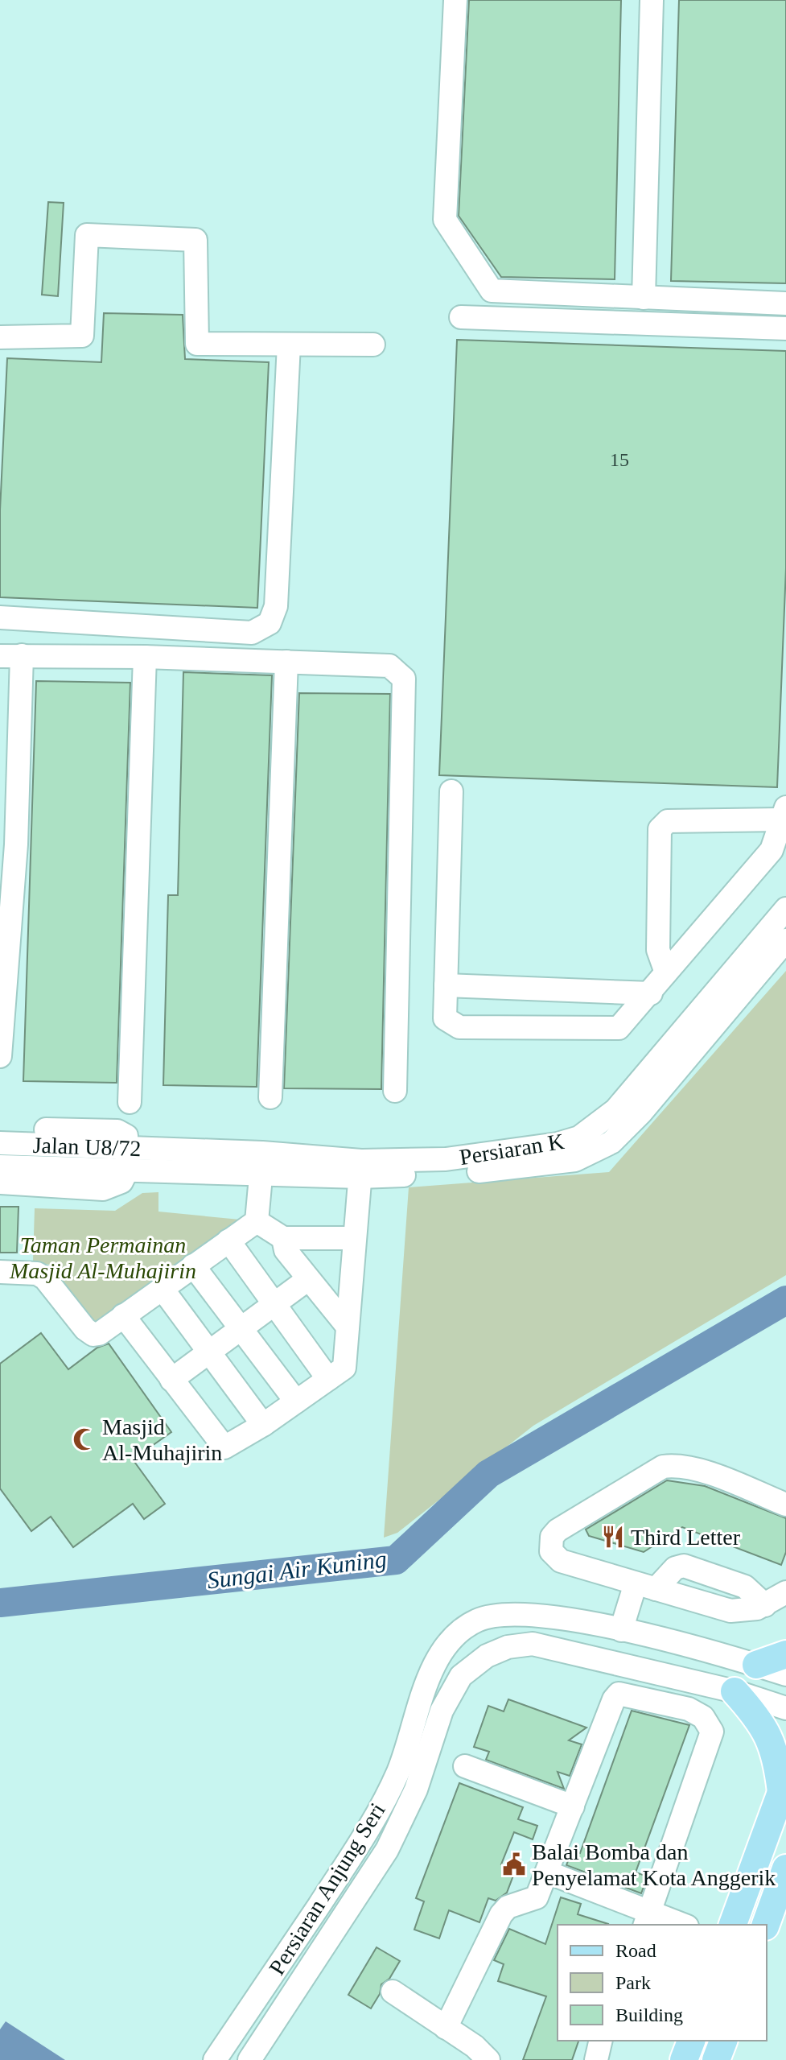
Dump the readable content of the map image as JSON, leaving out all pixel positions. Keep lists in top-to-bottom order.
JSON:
{
  "streets": {
    "street": ["Jalan U8/72", "Persiaran K", "Persiaran Anjung Seri"]
  },
  "crossings": [
    ["Jalan U8/72", "Persiaran K"]
  ],
  "water": ["Sungai Air Kuning"],
  "parks": ["Taman Permainan Masjid Al-Muhajirin"],
  "places": {
    "mosque": ["Masjid Al-Muhajirin"],
    "restaurant": ["Third Letter"],
    "public building": ["Balai Bomba dan Penyelamat Kota Anggerik"]
  },
  "house_numbers": ["15"],
  "legend": ["Road", "Park", "Building"]
}
